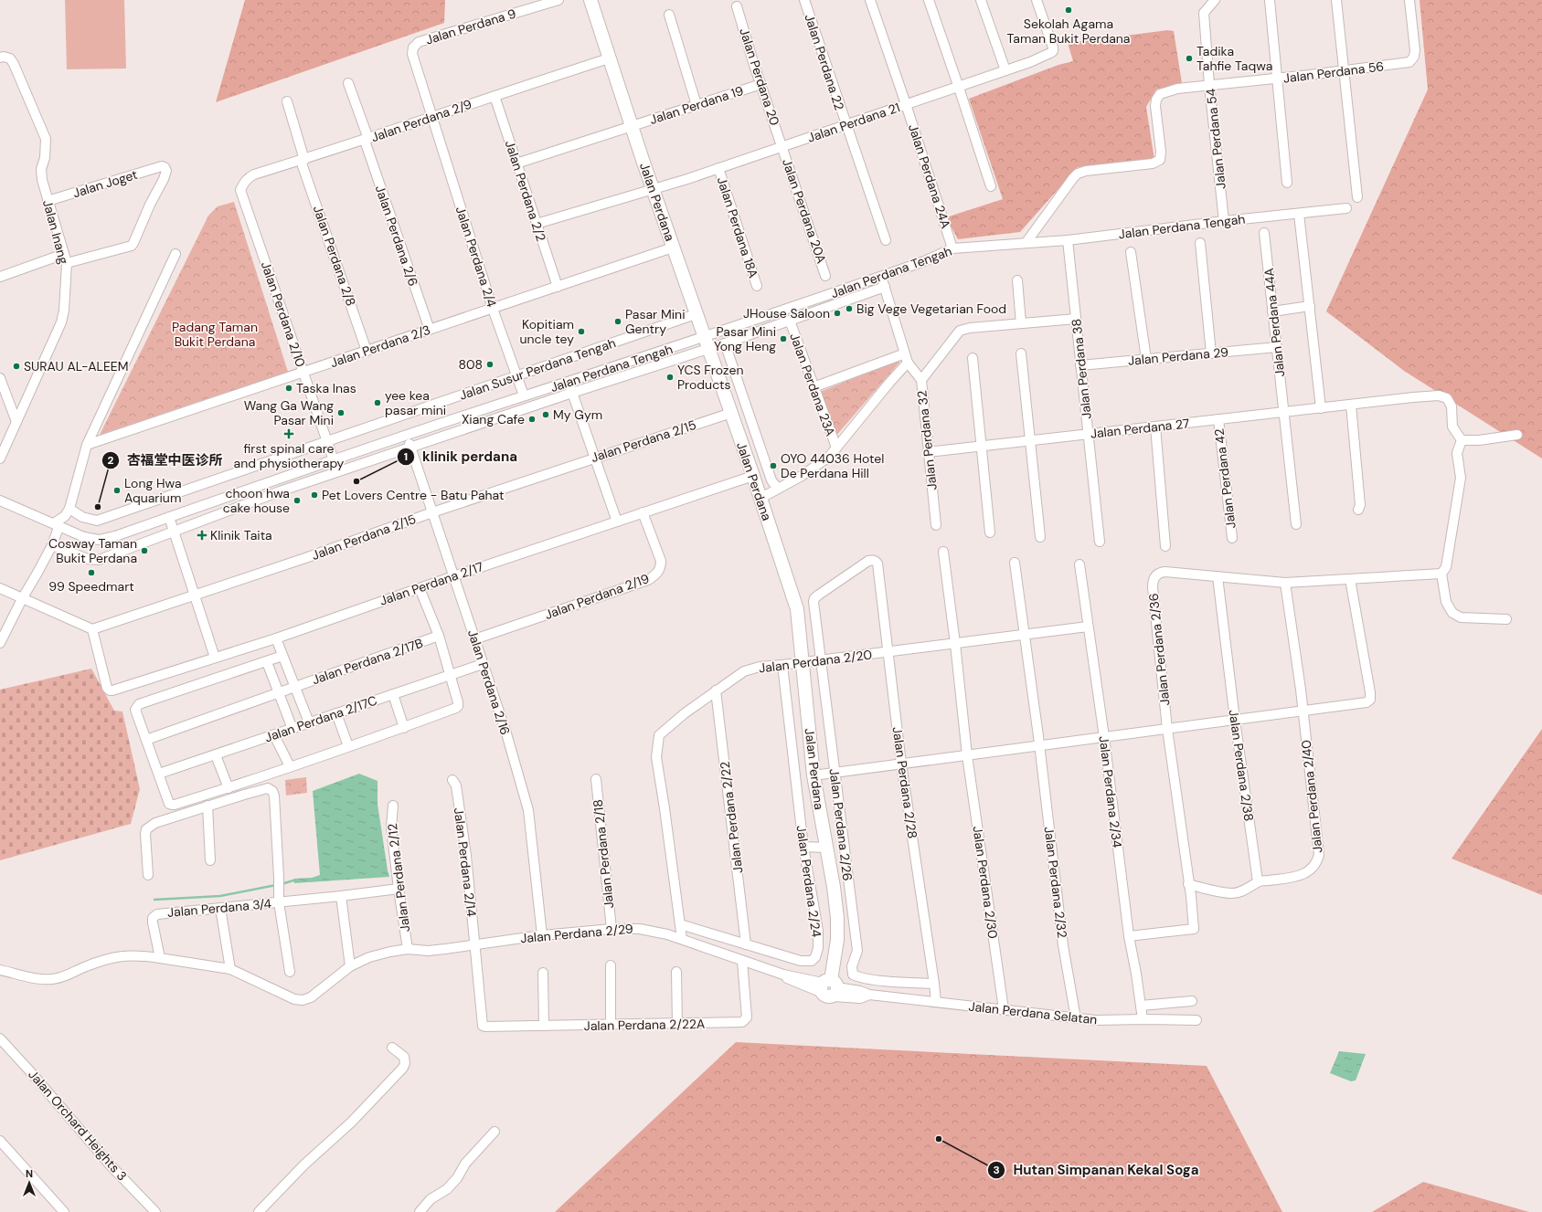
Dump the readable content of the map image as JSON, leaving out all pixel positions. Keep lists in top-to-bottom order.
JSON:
{
  "streets": {
    "street": [
      "Jalan Perdana 9",
      "Jalan Perdana 22",
      "Jalan Perdana 56",
      "Jalan Perdana 20",
      "Jalan Perdana 19",
      "Jalan Perdana 2/9",
      "Jalan Perdana 21",
      "Jalan Perdana 54",
      "Jalan Perdana 24A",
      "Jalan Joget",
      "Jalan Perdana 2/2",
      "Jalan Perdana",
      "Jalan Perdana 20A",
      "Jalan Perdana Tengah",
      "Jalan Perdana 18A",
      "Jalan Inang",
      "Jalan Perdana 2/6",
      "Jalan Perdana 2/8",
      "Jalan Perdana 2/4",
      "Jalan Perdana 2/10",
      "Jalan Perdana 44A",
      "Jalan Perdana 2/3",
      "Jalan Perdana 29",
      "Jalan Susur Perdana Tengah",
      "Jalan Perdana 38",
      "Jalan Perdana 23A",
      "Jalan Perdana 27",
      "Jalan Perdana 32",
      "Jalan Perdana 2/15",
      "Jalan Perdana 42",
      "Jalan Perdana 2/17",
      "Jalan Perdana 2/19",
      "Jalan Perdana 2/36",
      "Jalan Perdana 2/17B",
      "Jalan Perdana 2/20",
      "Jalan Perdana 2/16",
      "Jalan Perdana 2/17C",
      "Jalan Perdana 2/38",
      "Jalan Perdana 2/28",
      "Jalan Perdana 2/34",
      "Jalan Perdana 2/40",
      "Jalan Perdana 2/22",
      "Jalan Perdana 2/26",
      "Jalan Perdana 2/18",
      "Jalan Perdana 2/14",
      "Jalan Perdana 2/12",
      "Jalan Perdana 2/24",
      "Jalan Perdana 2/30",
      "Jalan Perdana 2/32",
      "Jalan Perdana 3/4",
      "Jalan Perdana 2/29",
      "Jalan Perdana Selatan",
      "Jalan Perdana 2/22A",
      "Jalan Orchard Heights 3"
    ]
  },
  "crossings": [
    ["Jalan Perdana 9", "Jalan Perdana 2/9"],
    ["Jalan Perdana 9", "Jalan Perdana 2/4"],
    ["Jalan Perdana 22", "Jalan Perdana 21"],
    ["Jalan Perdana 56", "Jalan Perdana 54"],
    ["Jalan Perdana 56", "Jalan Perdana Tengah"],
    ["Jalan Perdana 20", "Jalan Perdana 19"],
    ["Jalan Perdana 20", "Jalan Perdana 21"],
    ["Jalan Perdana 20", "Jalan Perdana 20A"],
    ["Jalan Perdana 19", "Jalan Perdana 2/2"],
    ["Jalan Perdana 19", "Jalan Perdana"],
    ["Jalan Perdana 2/9", "Jalan Perdana 2/2"],
    ["Jalan Perdana 2/9", "Jalan Perdana"],
    ["Jalan Perdana 2/9", "Jalan Perdana 2/6"],
    ["Jalan Perdana 2/9", "Jalan Perdana 2/8"],
    ["Jalan Perdana 2/9", "Jalan Perdana 2/4"],
    ["Jalan Perdana 2/9", "Jalan Perdana 2/10"],
    ["Jalan Perdana 21", "Jalan Perdana 24A"],
    ["Jalan Perdana 21", "Jalan Perdana 2/2"],
    ["Jalan Perdana 21", "Jalan Perdana"],
    ["Jalan Perdana 21", "Jalan Perdana 20A"],
    ["Jalan Perdana 21", "Jalan Perdana 18A"],
    ["Jalan Perdana 54", "Jalan Perdana Tengah"],
    ["Jalan Perdana 24A", "Jalan Perdana Tengah"],
    ["Jalan Joget", "Jalan Inang"],
    ["Jalan Perdana 2/2", "Jalan Perdana 2/3"],
    ["Jalan Perdana", "Jalan Perdana Tengah"],
    ["Jalan Perdana", "Jalan Perdana 2/3"],
    ["Jalan Perdana", "Jalan Susur Perdana Tengah"],
    ["Jalan Perdana", "Jalan Perdana 2/15"],
    ["Jalan Perdana", "Jalan Perdana 2/17"],
    ["Jalan Perdana", "Jalan Perdana 2/20"],
    ["Jalan Perdana", "Jalan Perdana 2/29"],
    ["Jalan Perdana", "Jalan Perdana Selatan"],
    ["Jalan Perdana Tengah", "Jalan Perdana 2/4"],
    ["Jalan Perdana Tengah", "Jalan Perdana 2/10"],
    ["Jalan Perdana Tengah", "Jalan Perdana 38"],
    ["Jalan Perdana Tengah", "Jalan Perdana 2/16"],
    ["Jalan Perdana 2/6", "Jalan Perdana 2/3"],
    ["Jalan Perdana 2/8", "Jalan Perdana 2/3"],
    ["Jalan Perdana 2/4", "Jalan Perdana 2/3"],
    ["Jalan Perdana 2/4", "Jalan Susur Perdana Tengah"],
    ["Jalan Perdana 2/10", "Jalan Perdana 2/3"],
    ["Jalan Perdana 2/10", "Jalan Susur Perdana Tengah"],
    ["Jalan Perdana 44A", "Jalan Perdana 29"],
    ["Jalan Perdana 44A", "Jalan Perdana 27"],
    ["Jalan Perdana 29", "Jalan Perdana 38"],
    ["Jalan Perdana 38", "Jalan Perdana 27"],
    ["Jalan Perdana 38", "Jalan Perdana 32"],
    ["Jalan Perdana 27", "Jalan Perdana 32"],
    ["Jalan Perdana 27", "Jalan Perdana 42"],
    ["Jalan Perdana 2/15", "Jalan Perdana 2/17"],
    ["Jalan Perdana 2/15", "Jalan Perdana 2/16"],
    ["Jalan Perdana 2/17", "Jalan Perdana 2/19"],
    ["Jalan Perdana 2/17", "Jalan Perdana 2/16"],
    ["Jalan Perdana 2/19", "Jalan Perdana 2/16"],
    ["Jalan Perdana 2/36", "Jalan Perdana 2/38"],
    ["Jalan Perdana 2/36", "Jalan Perdana 2/34"],
    ["Jalan Perdana 2/36", "Jalan Perdana 2/40"],
    ["Jalan Perdana 2/20", "Jalan Perdana 2/28"],
    ["Jalan Perdana 2/20", "Jalan Perdana 2/34"],
    ["Jalan Perdana 2/20", "Jalan Perdana 2/22"],
    ["Jalan Perdana 2/20", "Jalan Perdana 2/26"],
    ["Jalan Perdana 2/20", "Jalan Perdana 2/24"],
    ["Jalan Perdana 2/20", "Jalan Perdana 2/30"],
    ["Jalan Perdana 2/20", "Jalan Perdana 2/32"],
    ["Jalan Perdana 2/20", "Jalan Perdana 2/29"],
    ["Jalan Perdana 2/16", "Jalan Perdana 2/17C"],
    ["Jalan Perdana 2/16", "Jalan Perdana 2/29"],
    ["Jalan Perdana 2/38", "Jalan Perdana 2/40"],
    ["Jalan Perdana 2/28", "Jalan Perdana 2/26"],
    ["Jalan Perdana 2/28", "Jalan Perdana Selatan"],
    ["Jalan Perdana 2/34", "Jalan Perdana Selatan"],
    ["Jalan Perdana 2/22", "Jalan Perdana 2/24"],
    ["Jalan Perdana 2/18", "Jalan Perdana 2/29"],
    ["Jalan Perdana 2/14", "Jalan Perdana 2/29"],
    ["Jalan Perdana 2/14", "Jalan Perdana 2/22A"],
    ["Jalan Perdana 2/12", "Jalan Perdana 3/4"],
    ["Jalan Perdana 2/12", "Jalan Perdana 2/29"],
    ["Jalan Perdana 2/30", "Jalan Perdana Selatan"],
    ["Jalan Perdana 2/32", "Jalan Perdana Selatan"],
    ["Jalan Perdana 2/29", "Jalan Perdana Selatan"],
    ["Jalan Perdana 2/29", "Jalan Perdana 2/22A"]
  ],
  "parks": ["Padang Taman Bukit Perdana"],
  "places": {
    "other": [
      "Sekolah Agama Taman Bukit Perdana",
      "Tadika Tahfie Taqwa",
      "Big Vege Vegetarian Food",
      "JHouse Saloon",
      "Pasar Mini Gentry",
      "Kopitiam uncle tey",
      "Pasar Mini Yong Heng",
      "808",
      "SURAU AL-ALEEM",
      "YCS Frozen Products",
      "Taska Inas",
      "yee kea pasar mini",
      "Wang Ga Wang Pasar Mini",
      "My Gym",
      "Xiang Cafe",
      "OYO 44036 Hotel De Perdana Hill",
      "klinik perdana",
      "Long Hwa Aquarium",
      "Pet Lovers Centre - Batu Pahat",
      "choon hwa cake house",
      "杏福堂中医诊所",
      "Cosway Taman Bukit Perdana",
      "99 Speedmart",
      "Hutan Simpanan Kekal Soga"
    ],
    "health": ["first spinal care and physiotherapy", "Klinik Taita"]
  },
  "north": "top"
}
